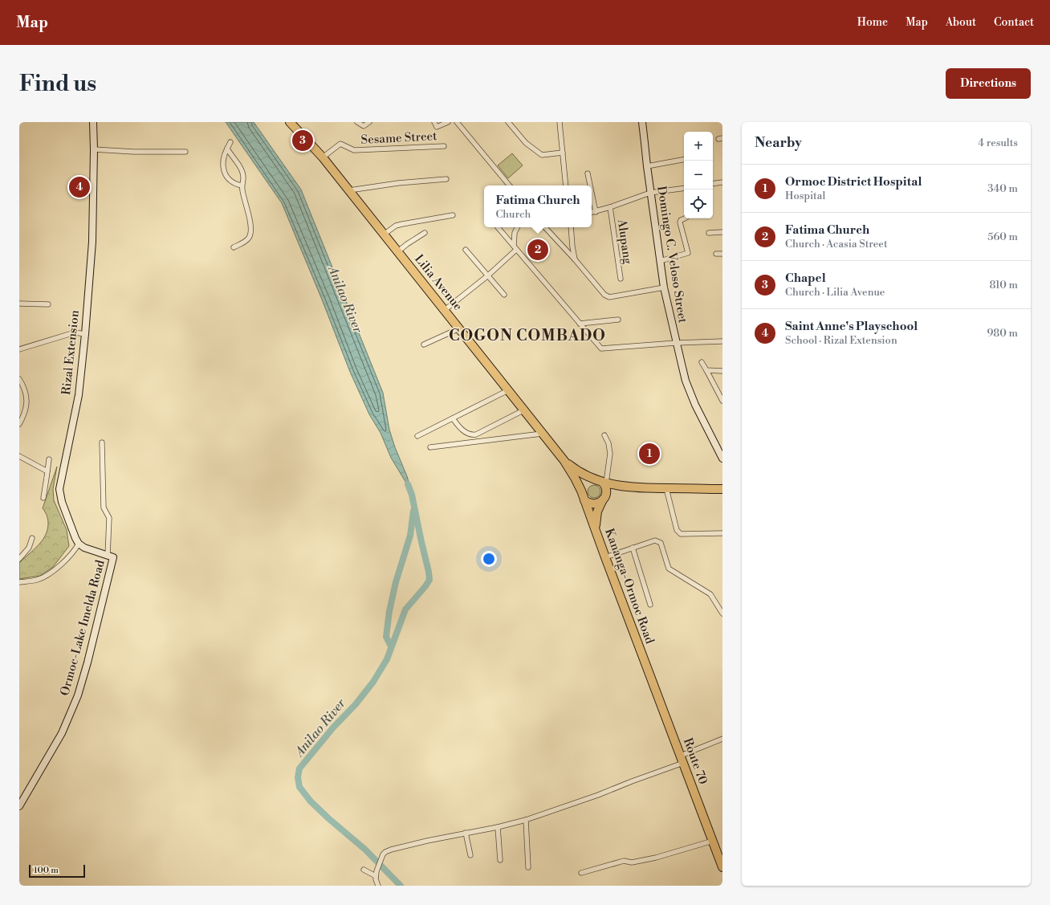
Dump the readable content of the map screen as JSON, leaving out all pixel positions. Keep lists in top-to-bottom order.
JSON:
{
  "streets": {
    "highway": ["Lilia Avenue", "Kananga-Ormoc Road", "Route 70"],
    "street": [
      "Sesame Street",
      "Alupang",
      "Domingo C. Veloso Street",
      "Rizal Extension",
      "Ormoc-Lake Imelda Road"
    ]
  },
  "crossings": [
    ["Sesame Street", "Lilia Avenue"],
    ["Kananga-Ormoc Road", "Route 70"]
  ],
  "districts": ["COGON COMBADO"],
  "water": ["Anilao River"],
  "scale_bar": "100 m",
  "page": {
    "header": "Map",
    "nav": [
      "Home",
      "Map",
      "About",
      "Contact"
    ],
    "buttons": "Directions",
    "title": "Find us",
    "heading": ["Nearby", "4 results"],
    "pins": [
      "3",
      "4",
      "2",
      "1"
    ],
    "map_buttons": ["+", "−"],
    "list": [
      {
        "mark": "1",
        "name": "Ormoc District Hospital",
        "note": "Hospital",
        "value": "340 m"
      },
      {
        "mark": "2",
        "name": "Fatima Church",
        "note": "Church · Acasia Street",
        "value": "560 m"
      },
      {
        "mark": "3",
        "name": "Chapel",
        "note": "Church · Lilia Avenue",
        "value": "810 m"
      },
      {
        "mark": "4",
        "name": "Saint Anne's Playschool",
        "note": "School · Rizal Extension",
        "value": "980 m"
      }
    ],
    "popup": ["Fatima Church", "Church"],
    "scale": "100 m"
  }
}
